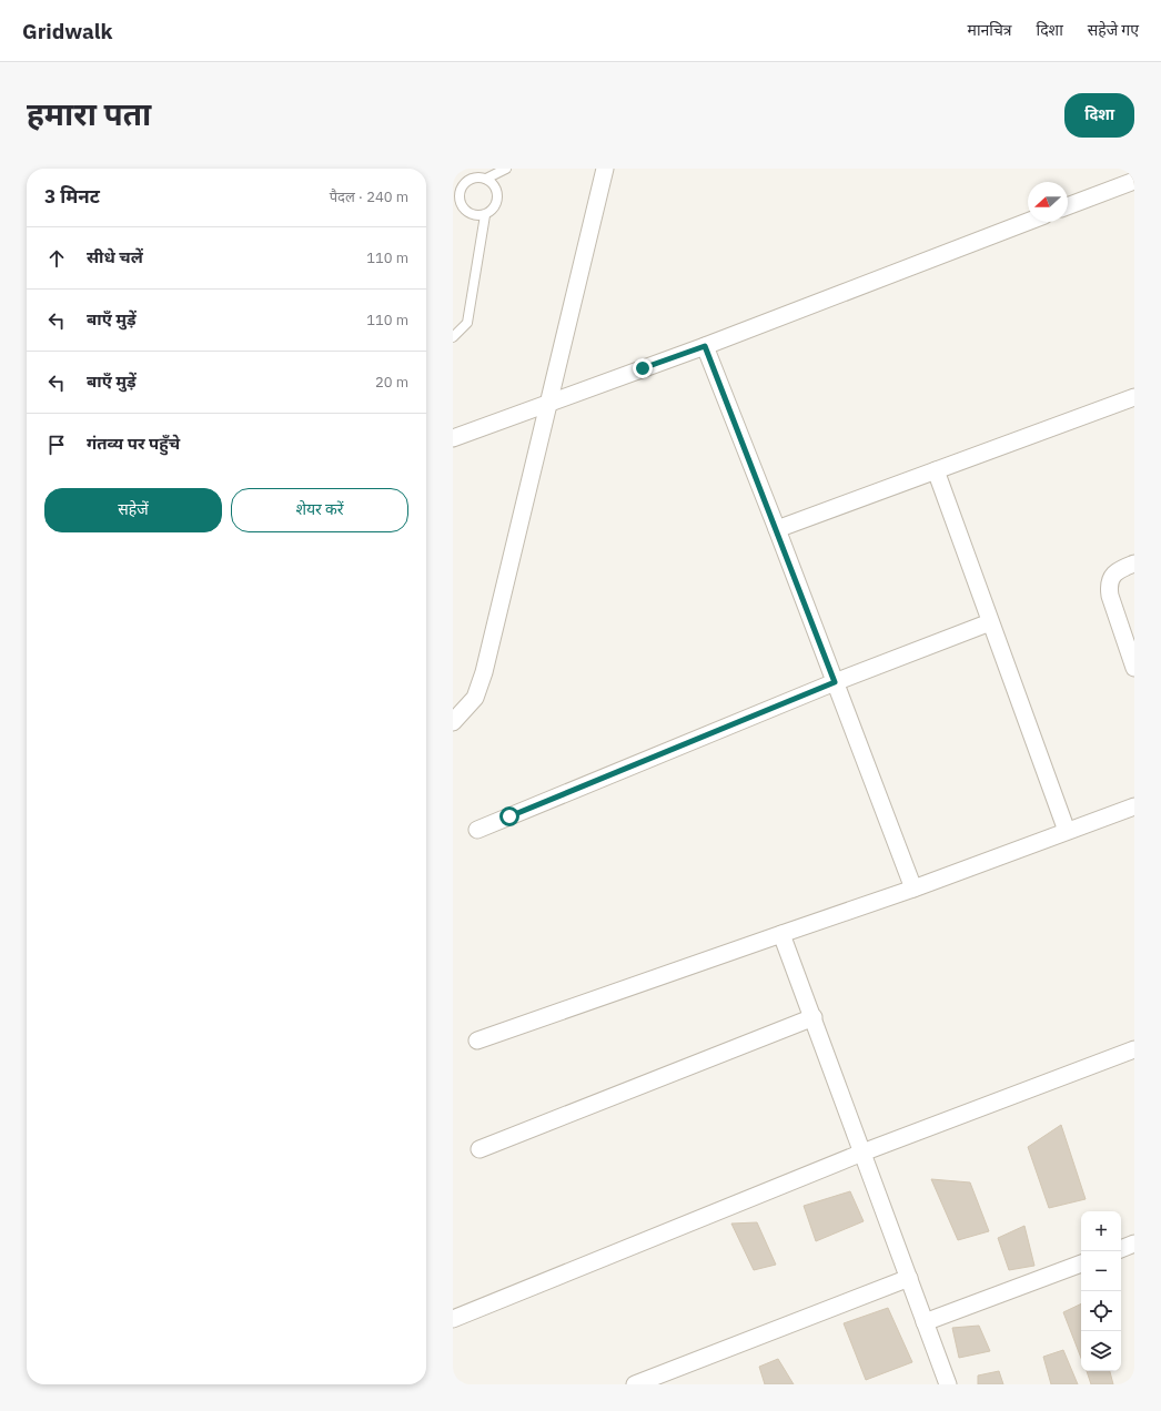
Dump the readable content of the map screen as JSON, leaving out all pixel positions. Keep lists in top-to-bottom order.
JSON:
{
  "north": "left",
  "page": {
    "header": "Gridwalk",
    "nav": ["मानचित्र", "दिशा", "सहेजे गए"],
    "title": "हमारा पता",
    "buttons": [
      "दिशा",
      ["सहेजें", "शेयर करें"]
    ],
    "heading": ["3 मिनट", "पैदल · 240 m"],
    "list": [
      ["सीधे चलें", "110 m"],
      ["बाएँ मुड़ें", "110 m"],
      ["बाएँ मुड़ें", "20 m"],
      "गंतव्य पर पहुँचे"
    ],
    "map_buttons": ["+", "−"]
  }
}
